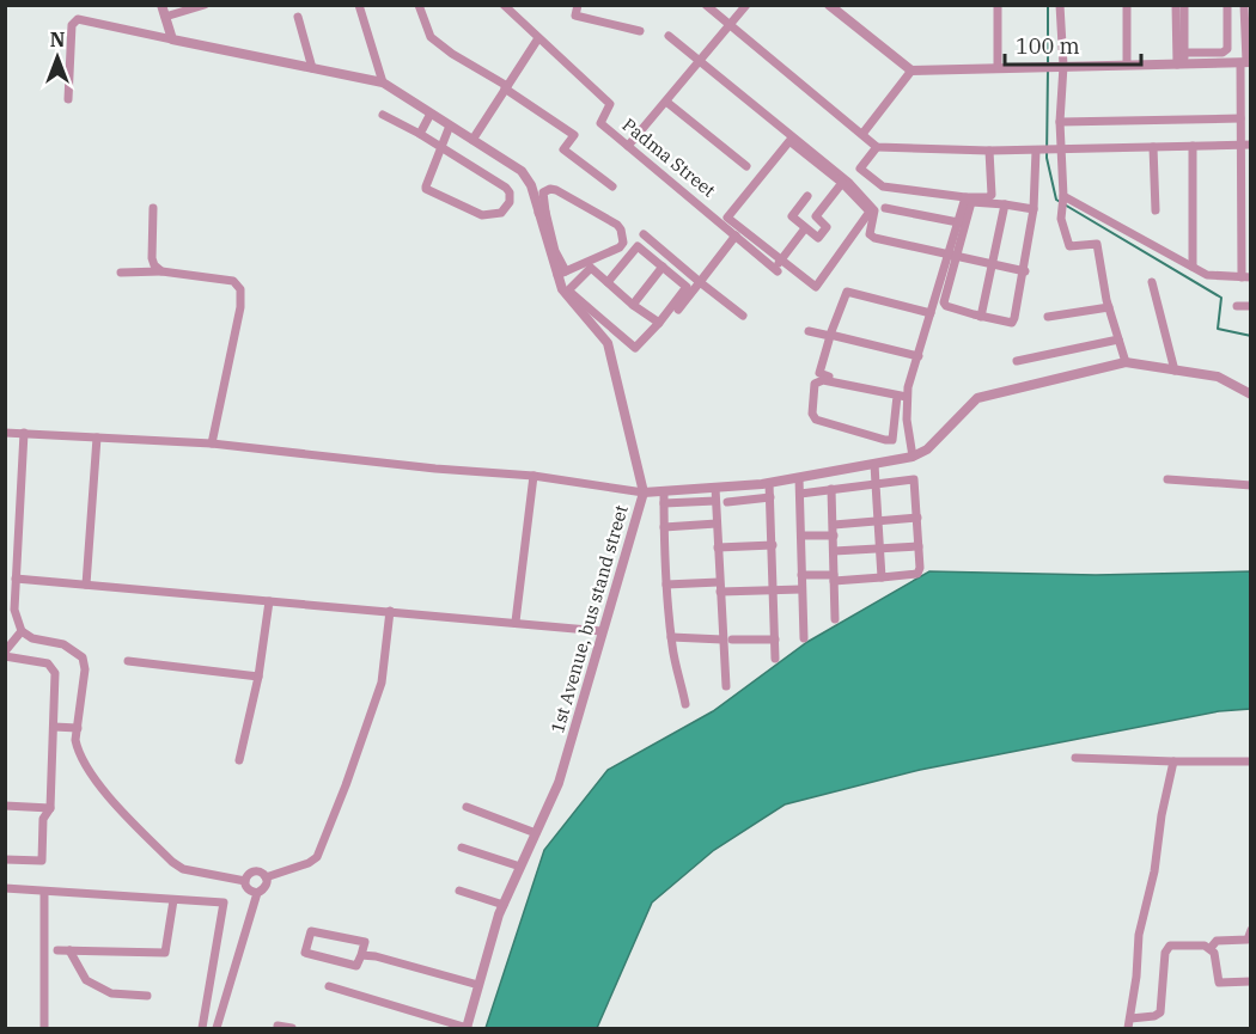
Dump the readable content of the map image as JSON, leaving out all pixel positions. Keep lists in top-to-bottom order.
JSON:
{
  "streets": {
    "street": ["Padma Street", "1st Avenue, bus stand street"]
  },
  "scale_bar": "100 m",
  "north": "top"
}
